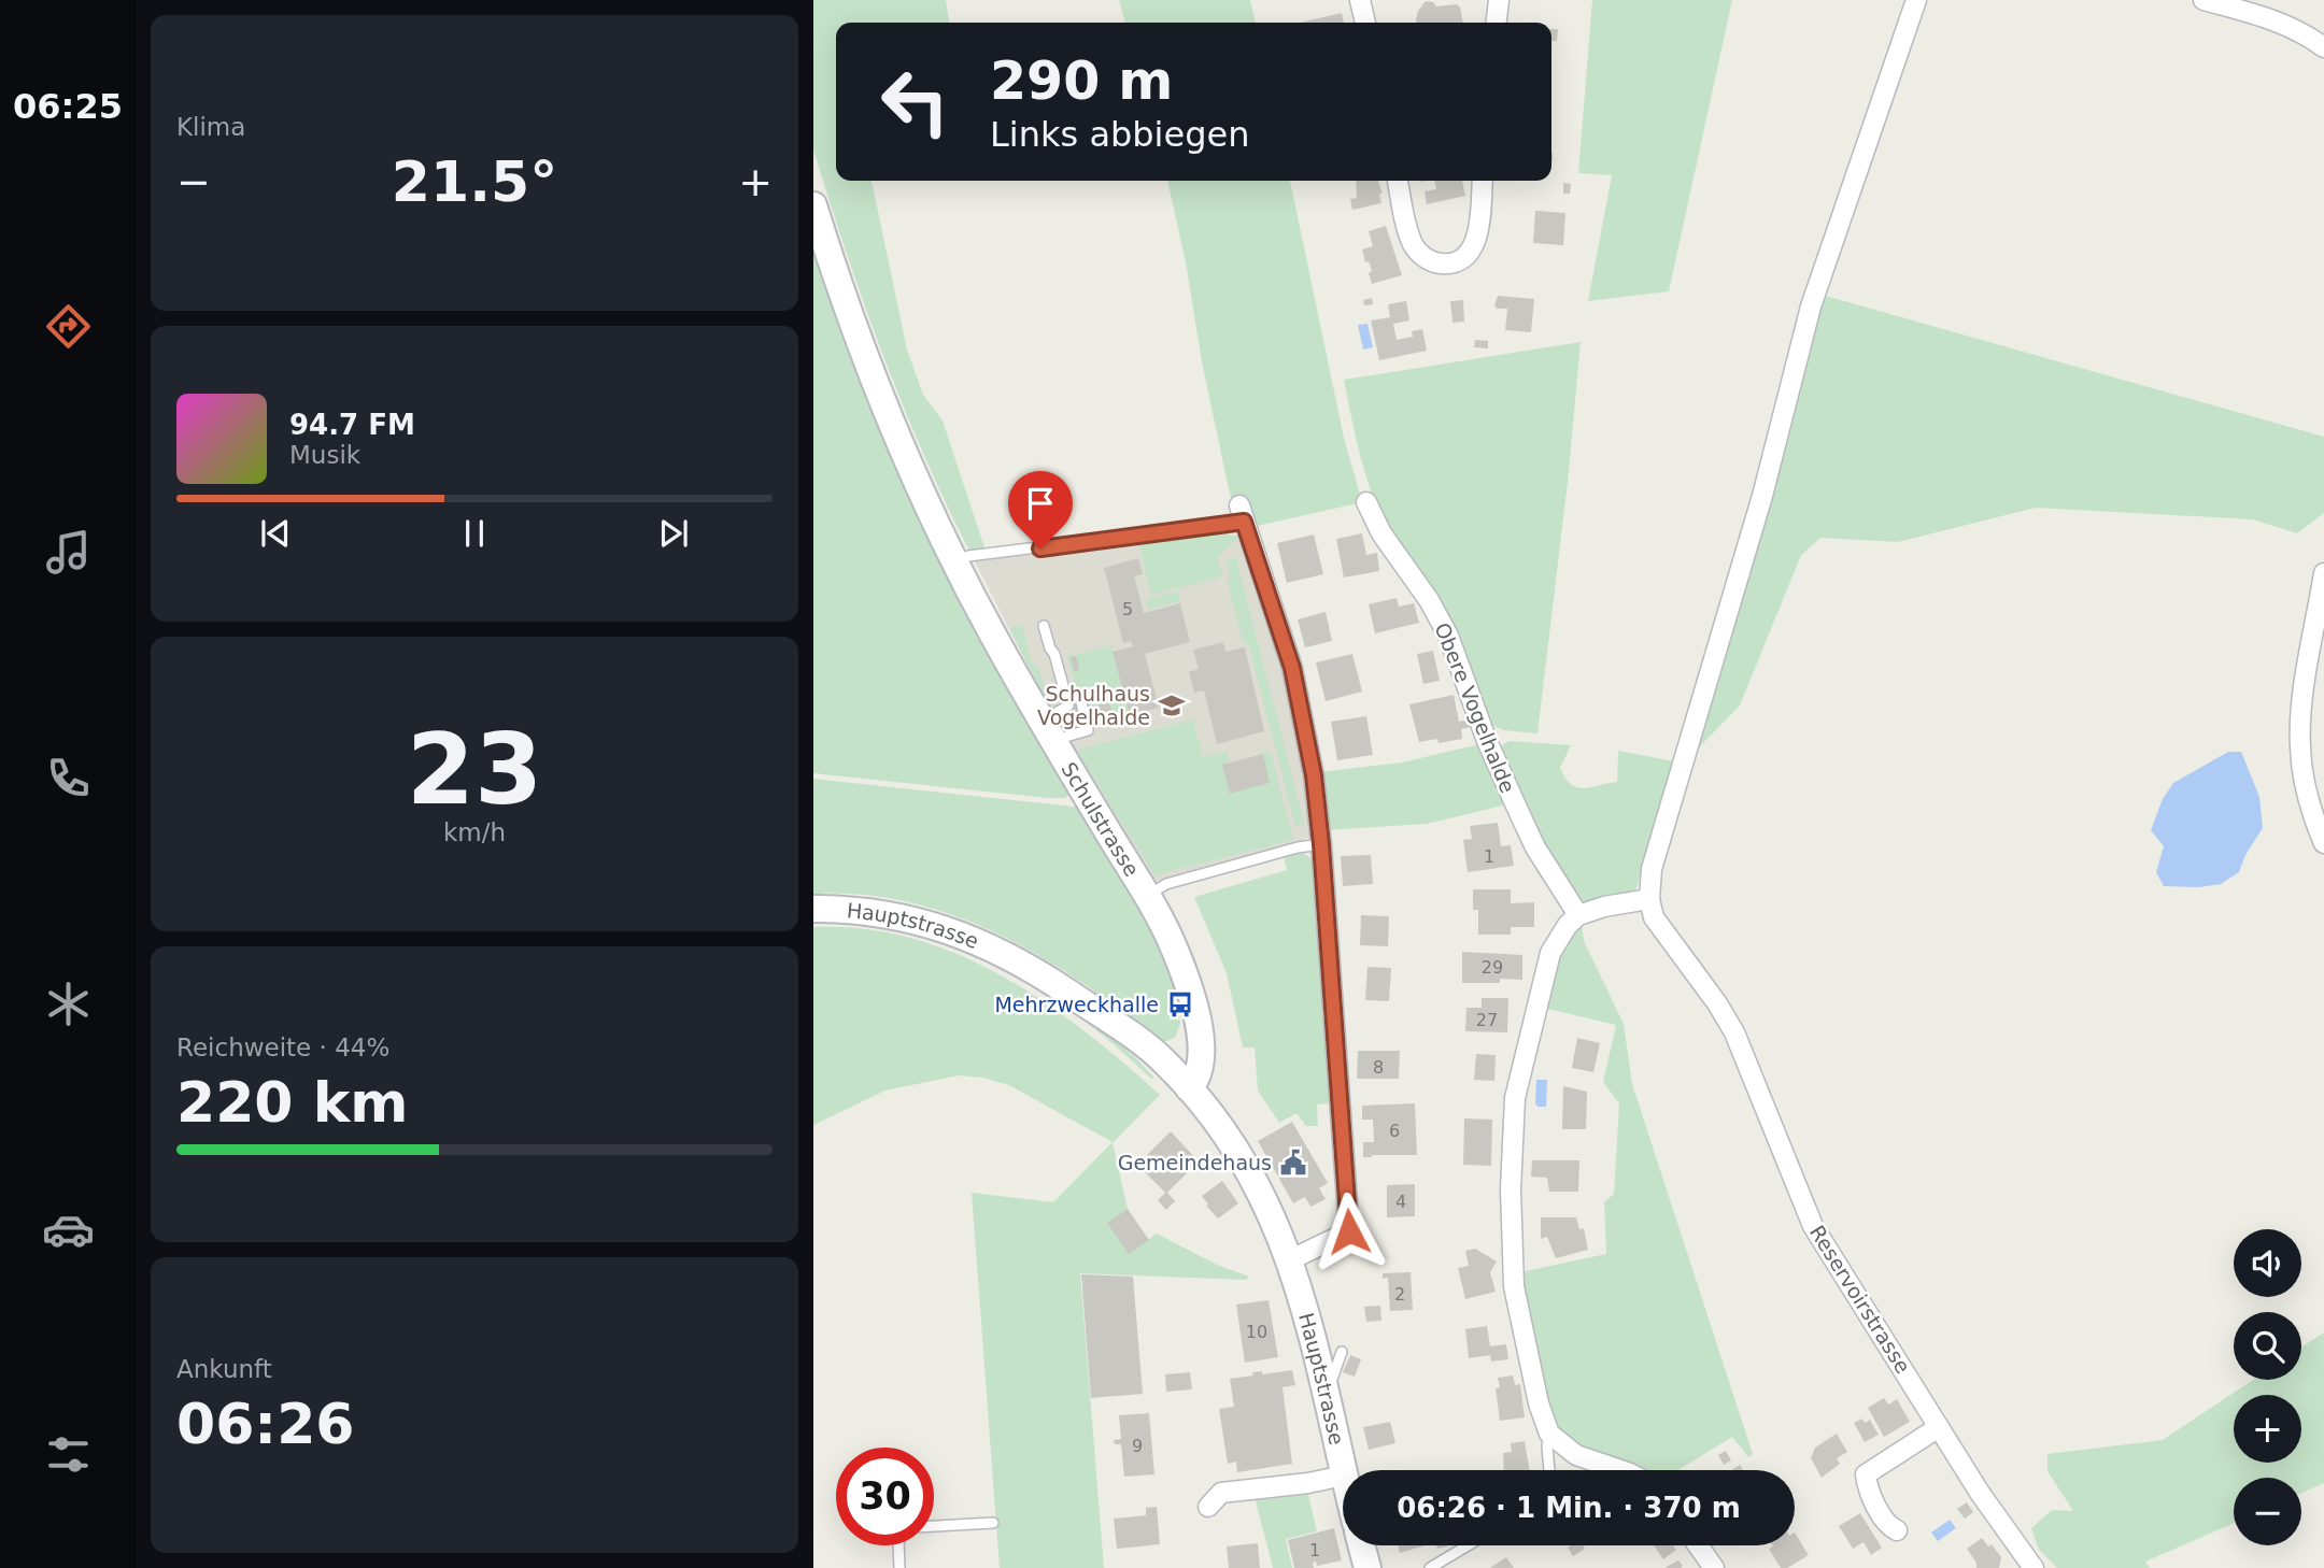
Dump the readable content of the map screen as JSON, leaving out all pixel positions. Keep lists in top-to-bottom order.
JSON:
{
  "streets": {
    "street": [
      "Obere Vogelhalde",
      "Schulstrasse",
      "Hauptstrasse",
      "Reservoirstrasse"
    ]
  },
  "crossings": [
    ["Schulstrasse", "Hauptstrasse"]
  ],
  "places": {
    "school or university": ["Schulhaus Vogelhalde"],
    "bus stop": ["Mehrzweckhalle"],
    "public building": ["Gemeindehaus"]
  },
  "house_numbers": [
    "5",
    "1",
    "29",
    "27",
    "8",
    "6",
    "4",
    "2",
    "10",
    "9",
    "1"
  ],
  "page": {
    "tabs": "06:25",
    "tile": [
      "Klima",
      ["23", "km/h"],
      ["Reichweite · 44%", "220 km"],
      ["Ankunft", "06:26"]
    ],
    "turn": ["290 m", "Links abbiegen"],
    "heat": ["−", "21.5°", "+"],
    "song": ["94.7 FM", "Musik"],
    "map_buttons": ["+", "−"],
    "limit": "30",
    "trip": "06:26 · 1 Min. · 370 m"
  }
}
